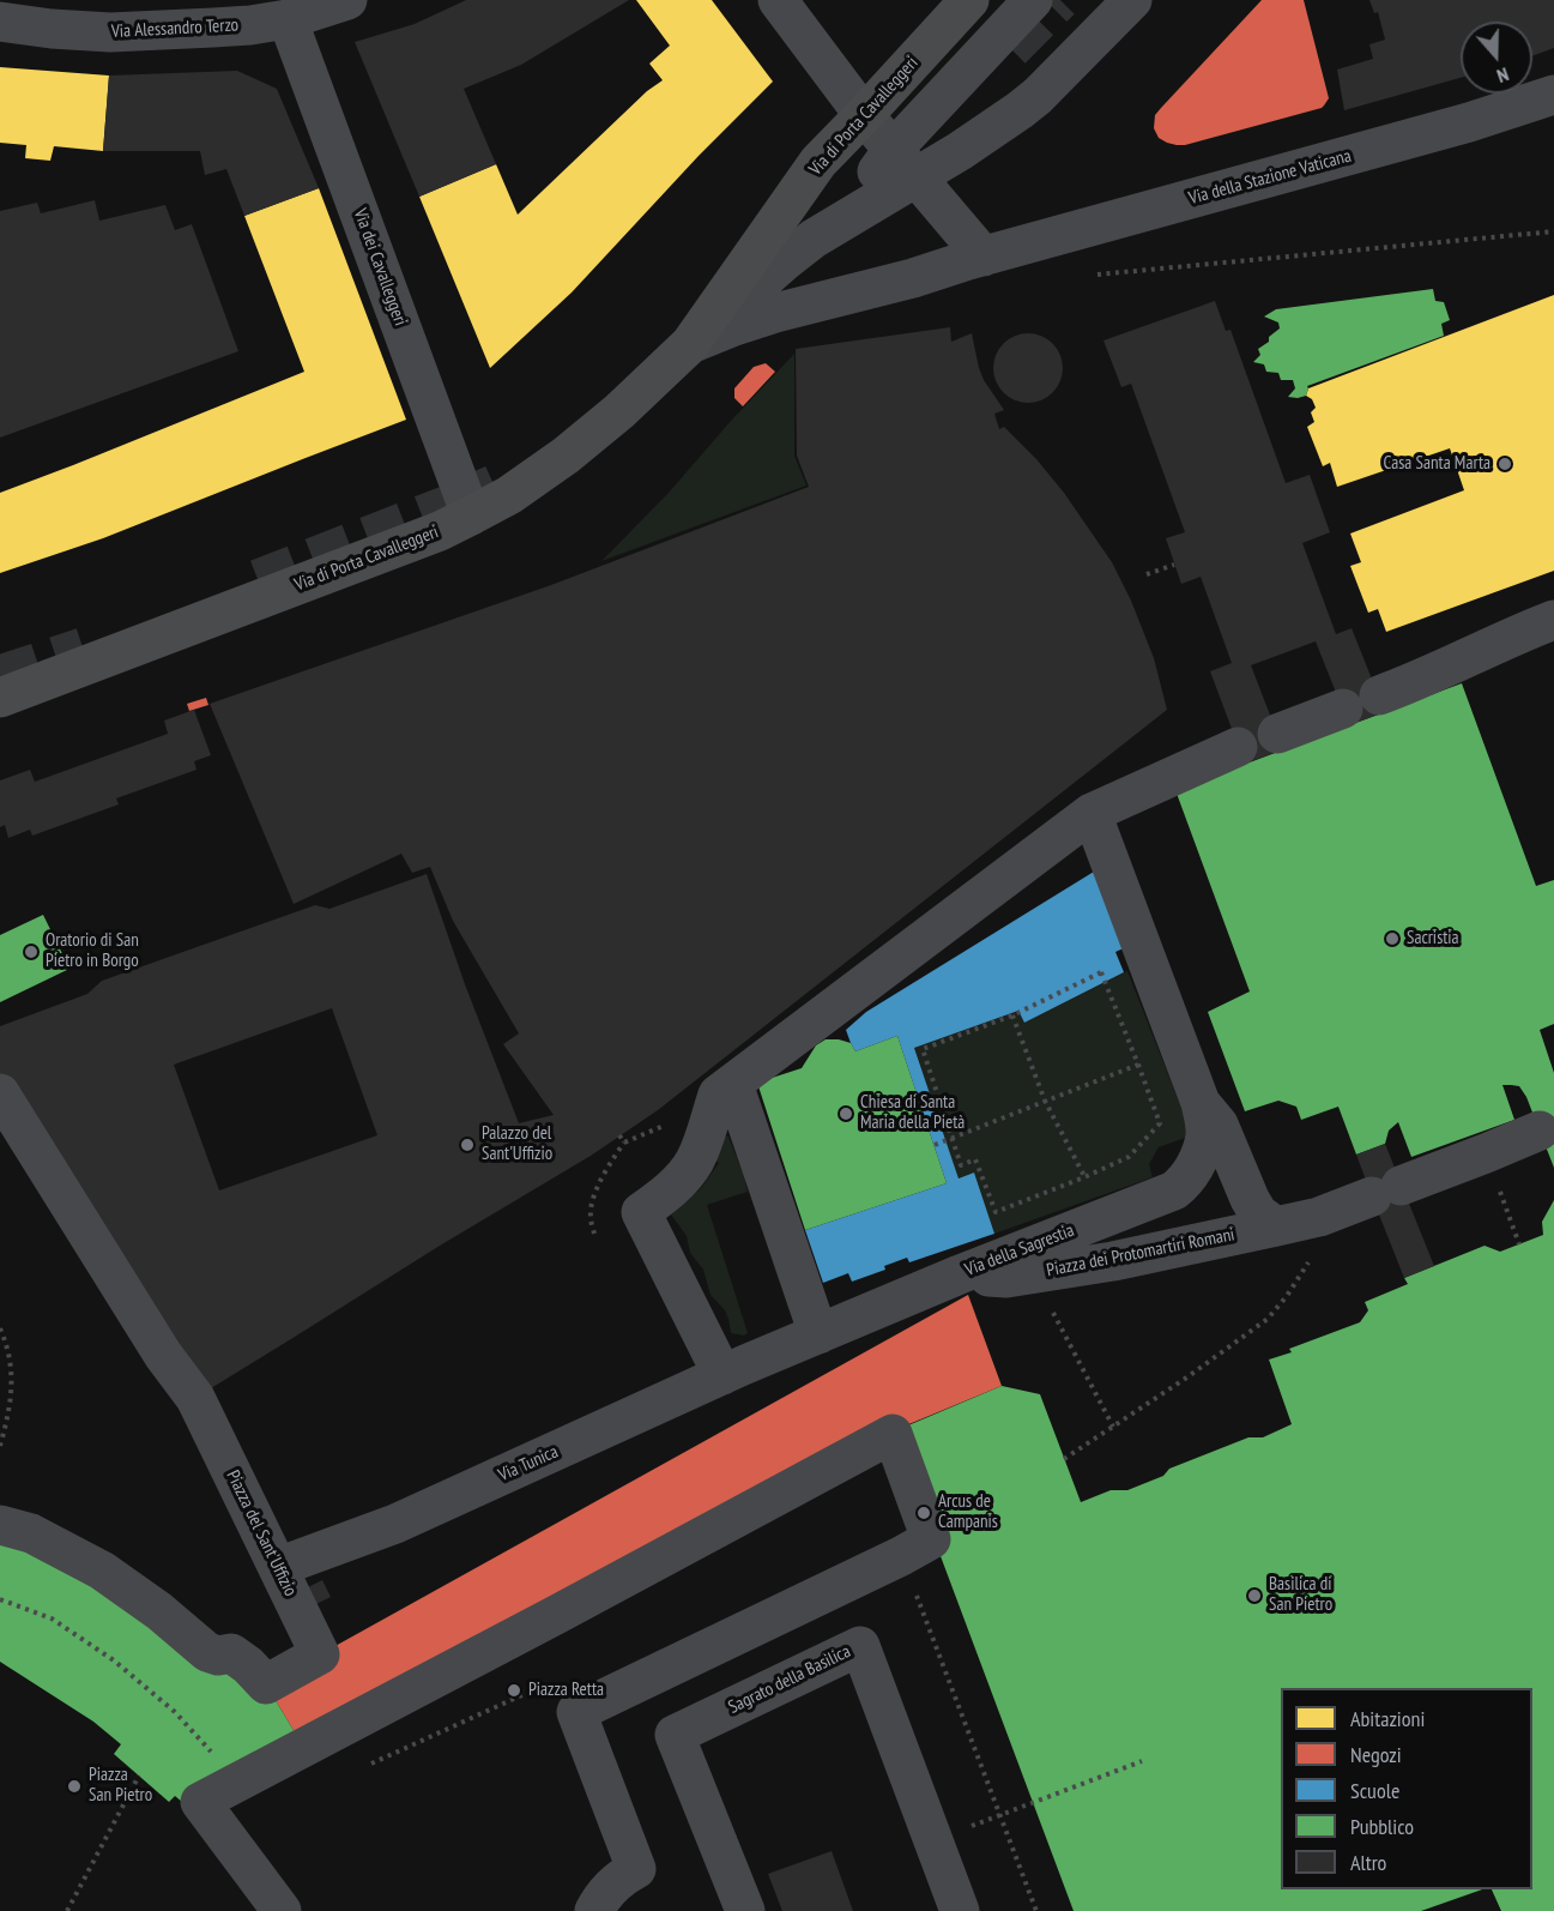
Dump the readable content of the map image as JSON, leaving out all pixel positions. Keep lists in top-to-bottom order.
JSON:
{
  "streets": {
    "main road": ["Via di Porta Cavalleggeri"],
    "street": [
      "Via Alessandro Terzo",
      "Via della Stazione Vaticana",
      "Via dei Cavalleggeri",
      "Via della Sagrestia",
      "Piazza dei Protomartiri Romani",
      "Via Tunica",
      "Piazza del Sant'Uffizio",
      "Sagrato della Basilica"
    ]
  },
  "crossings": [
    ["Via Alessandro Terzo", "Via dei Cavalleggeri"],
    ["Via di Porta Cavalleggeri", "Via della Stazione Vaticana"],
    ["Via di Porta Cavalleggeri", "Via dei Cavalleggeri"],
    ["Via della Sagrestia", "Piazza dei Protomartiri Romani"],
    ["Via della Sagrestia", "Via Tunica"],
    ["Via Tunica", "Piazza del Sant'Uffizio"]
  ],
  "places": [
    "Casa Santa Marta",
    "Sacristia",
    "Oratorio di San Pietro in Borgo",
    "Chiesa di Santa Maria della Pietà",
    "Palazzo del Sant'Uffizio",
    "Arcus de Campanis",
    "Basilica di San Pietro",
    "Piazza Retta",
    "Piazza San Pietro"
  ],
  "legend": [
    "Abitazioni",
    "Negozi",
    "Scuole",
    "Pubblico",
    "Altro"
  ],
  "north": "bottom"
}
